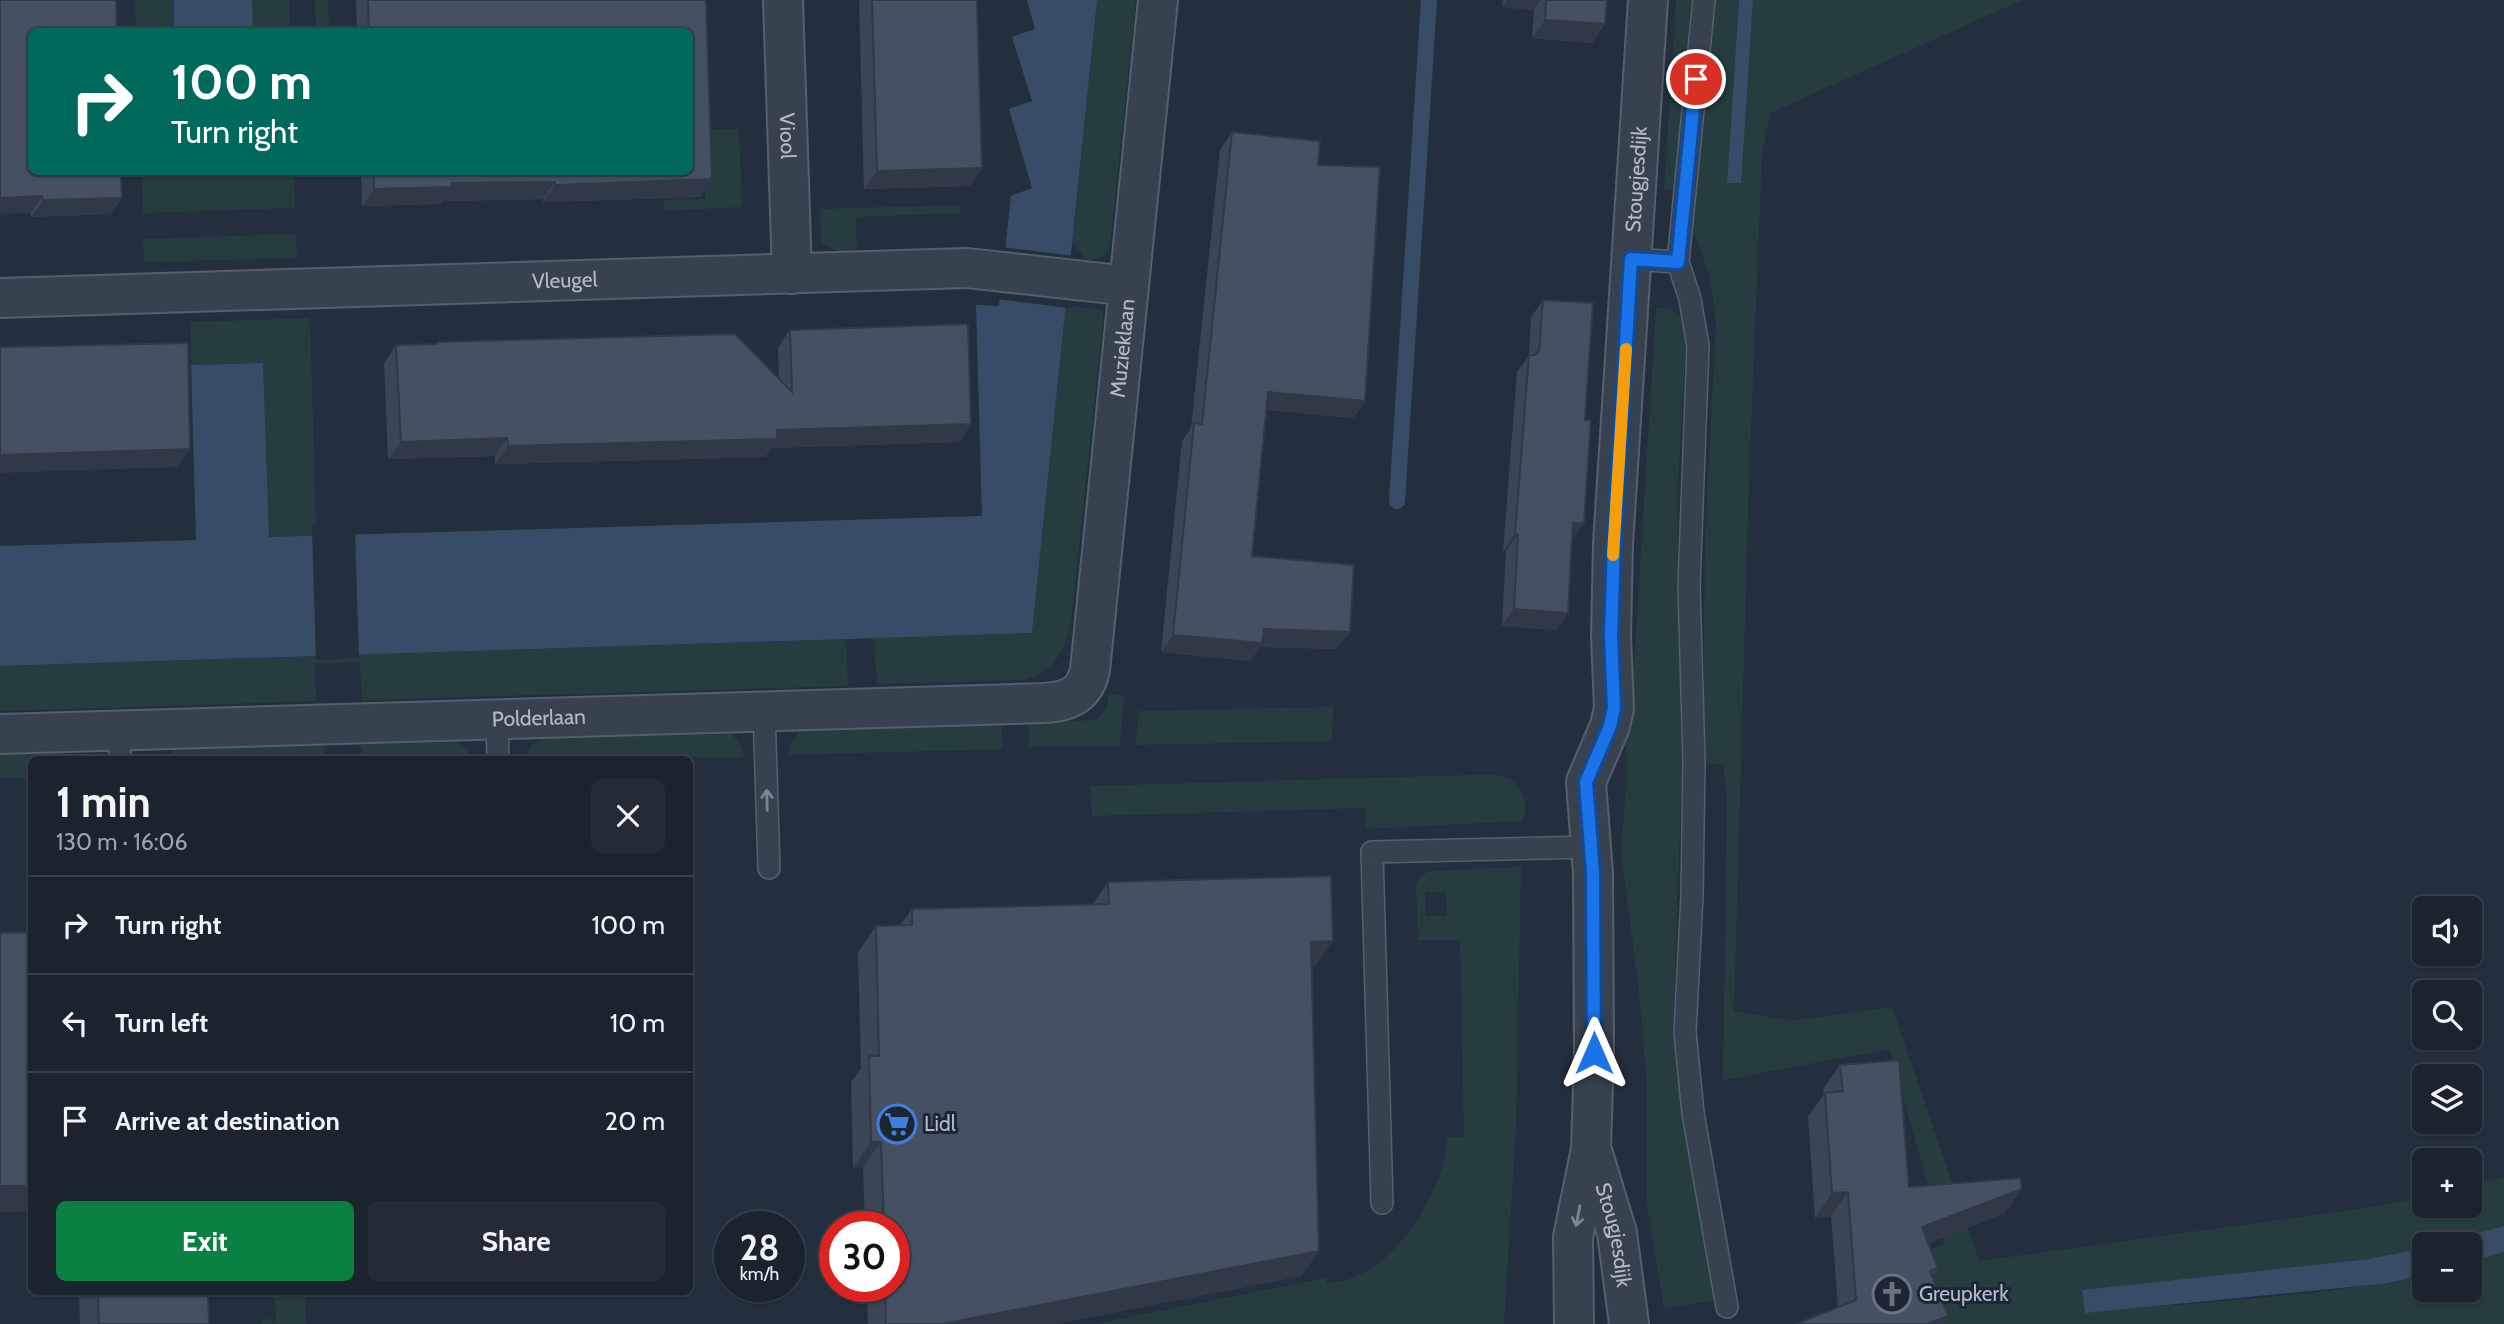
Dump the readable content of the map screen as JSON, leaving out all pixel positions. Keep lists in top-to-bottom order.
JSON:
{
  "streets": {
    "street": [
      "Viool",
      "Stougjesdijk",
      "Vleugel",
      "Muzieklaan",
      "Polderlaan"
    ]
  },
  "crossings": [
    ["Viool", "Vleugel"],
    ["Vleugel", "Muzieklaan"],
    ["Muzieklaan", "Polderlaan"]
  ],
  "places": {
    "supermarket": ["Lidl"],
    "church": ["Greupkerk"]
  },
  "page": {
    "turn": ["100 m", "Turn right"],
    "heading": ["1 min", "130 m · 16:06"],
    "list": [
      {
        "name": "Turn right",
        "value": "100 m"
      },
      {
        "name": "Turn left",
        "value": "10 m"
      },
      {
        "name": "Arrive at destination",
        "value": "20 m"
      }
    ],
    "map_buttons": ["+", "−"],
    "buttons": ["Exit", "Share"],
    "speed": "28 km/h",
    "limit": "30"
  }
}
